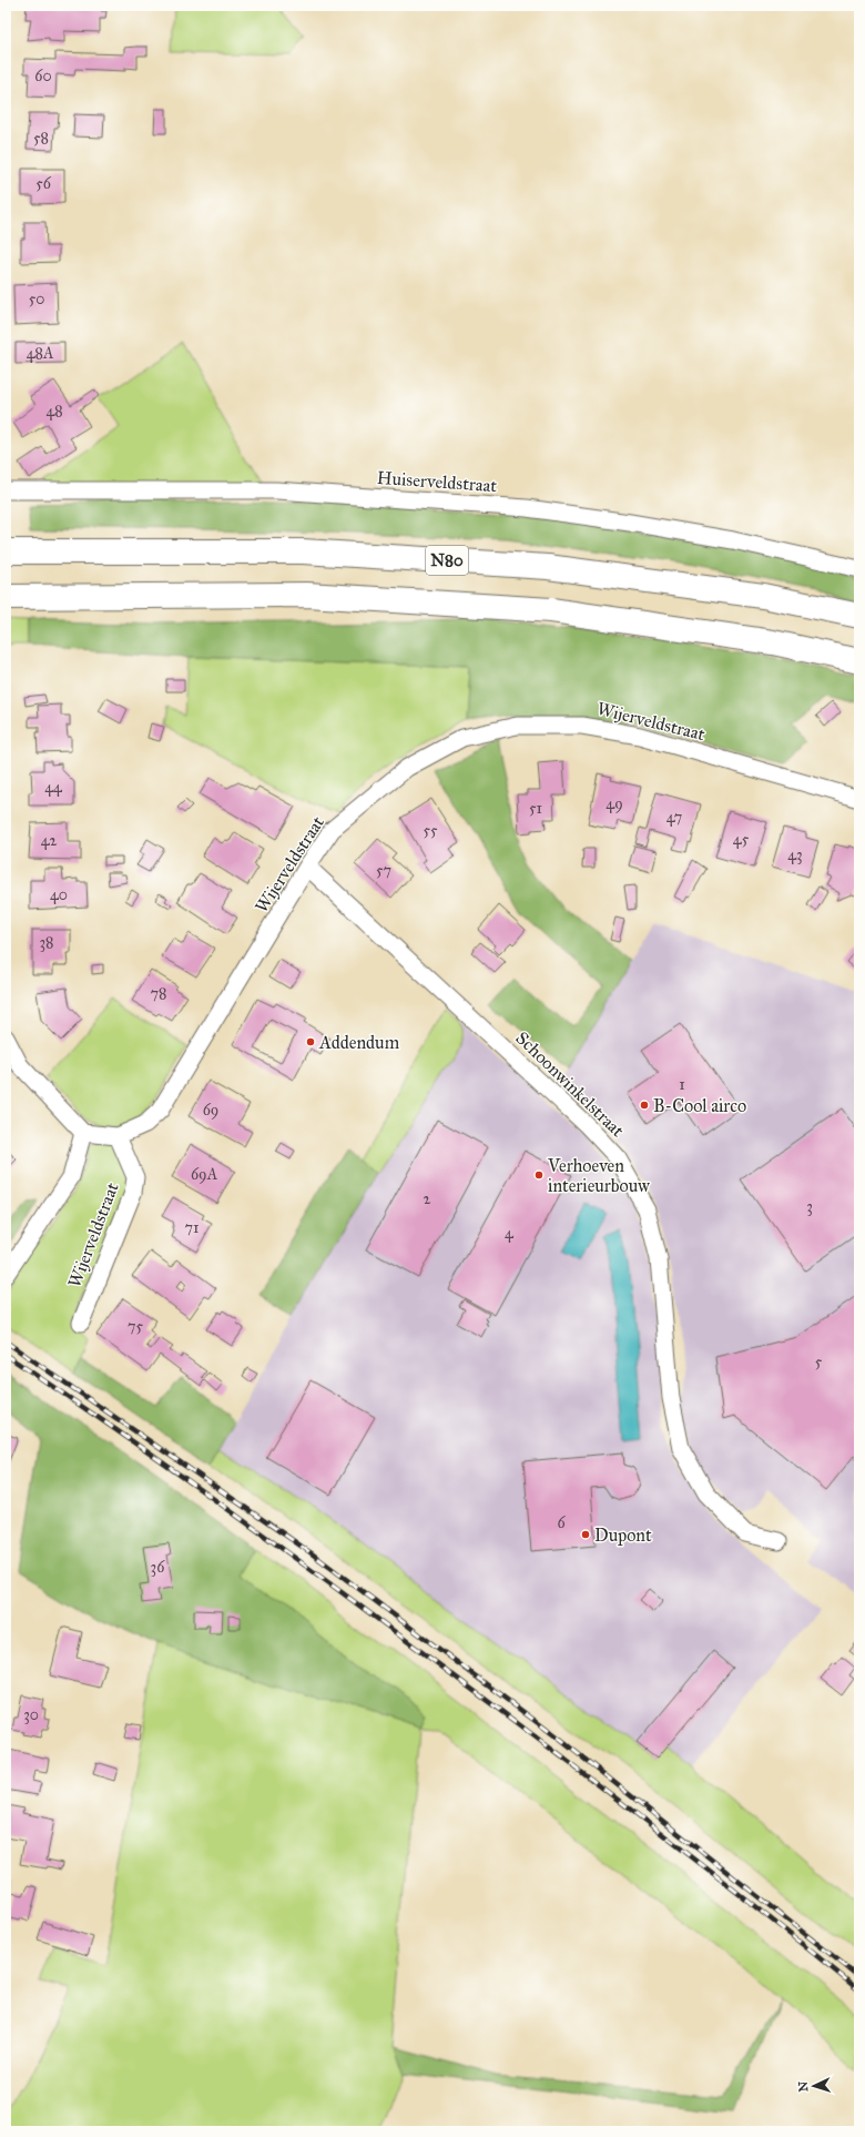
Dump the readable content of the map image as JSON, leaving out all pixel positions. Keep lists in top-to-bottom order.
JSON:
{
  "streets": {
    "highway": ["N80"],
    "street": ["Huiserveldstraat", "Wijerveldstraat", "Schoonwinkelstraat"]
  },
  "crossings": [
    ["Wijerveldstraat", "Schoonwinkelstraat"]
  ],
  "places": [
    "Addendum",
    "B-Cool airco",
    "Verhoeven interieurbouw",
    "Dupont"
  ],
  "house_numbers": [
    "60",
    "58",
    "56",
    "50",
    "48A",
    "48",
    "44",
    "49",
    "51",
    "47",
    "55",
    "45",
    "42",
    "43",
    "57",
    "40",
    "38",
    "78",
    "1",
    "69",
    "69A",
    "2",
    "3",
    "71",
    "4",
    "75",
    "5",
    "6",
    "36",
    "30"
  ],
  "north": "left"
}
